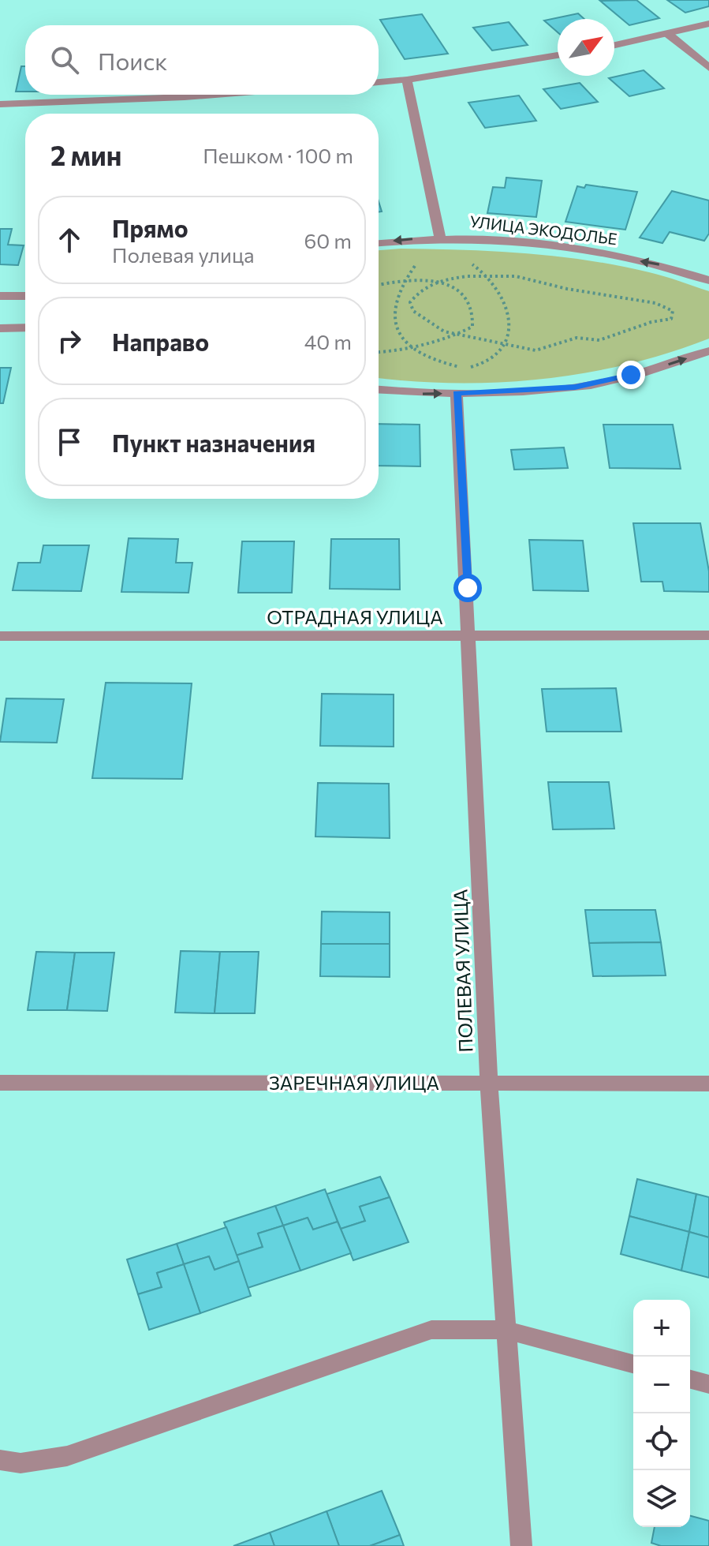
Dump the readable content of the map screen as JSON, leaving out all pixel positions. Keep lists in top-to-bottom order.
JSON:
{
  "streets": {
    "street": [
      "УЛИЦА ЭКОДОЛЬЕ",
      "ОТРАДНАЯ УЛИЦА",
      "ПОЛЕВАЯ УЛИЦА",
      "ЗАРЕЧНАЯ УЛИЦА"
    ]
  },
  "crossings": [
    ["ОТРАДНАЯ УЛИЦА", "ПОЛЕВАЯ УЛИЦА"],
    ["ПОЛЕВАЯ УЛИЦА", "ЗАРЕЧНАЯ УЛИЦА"]
  ],
  "north": "top right",
  "page": {
    "search": "Поиск",
    "heading": ["2 мин", "Пешком · 100 m"],
    "list": [
      ["Прямо", "Полевая улица", "60 m"],
      ["Направо", "40 m"],
      "Пункт назначения"
    ],
    "map_buttons": ["+", "−"]
  }
}
